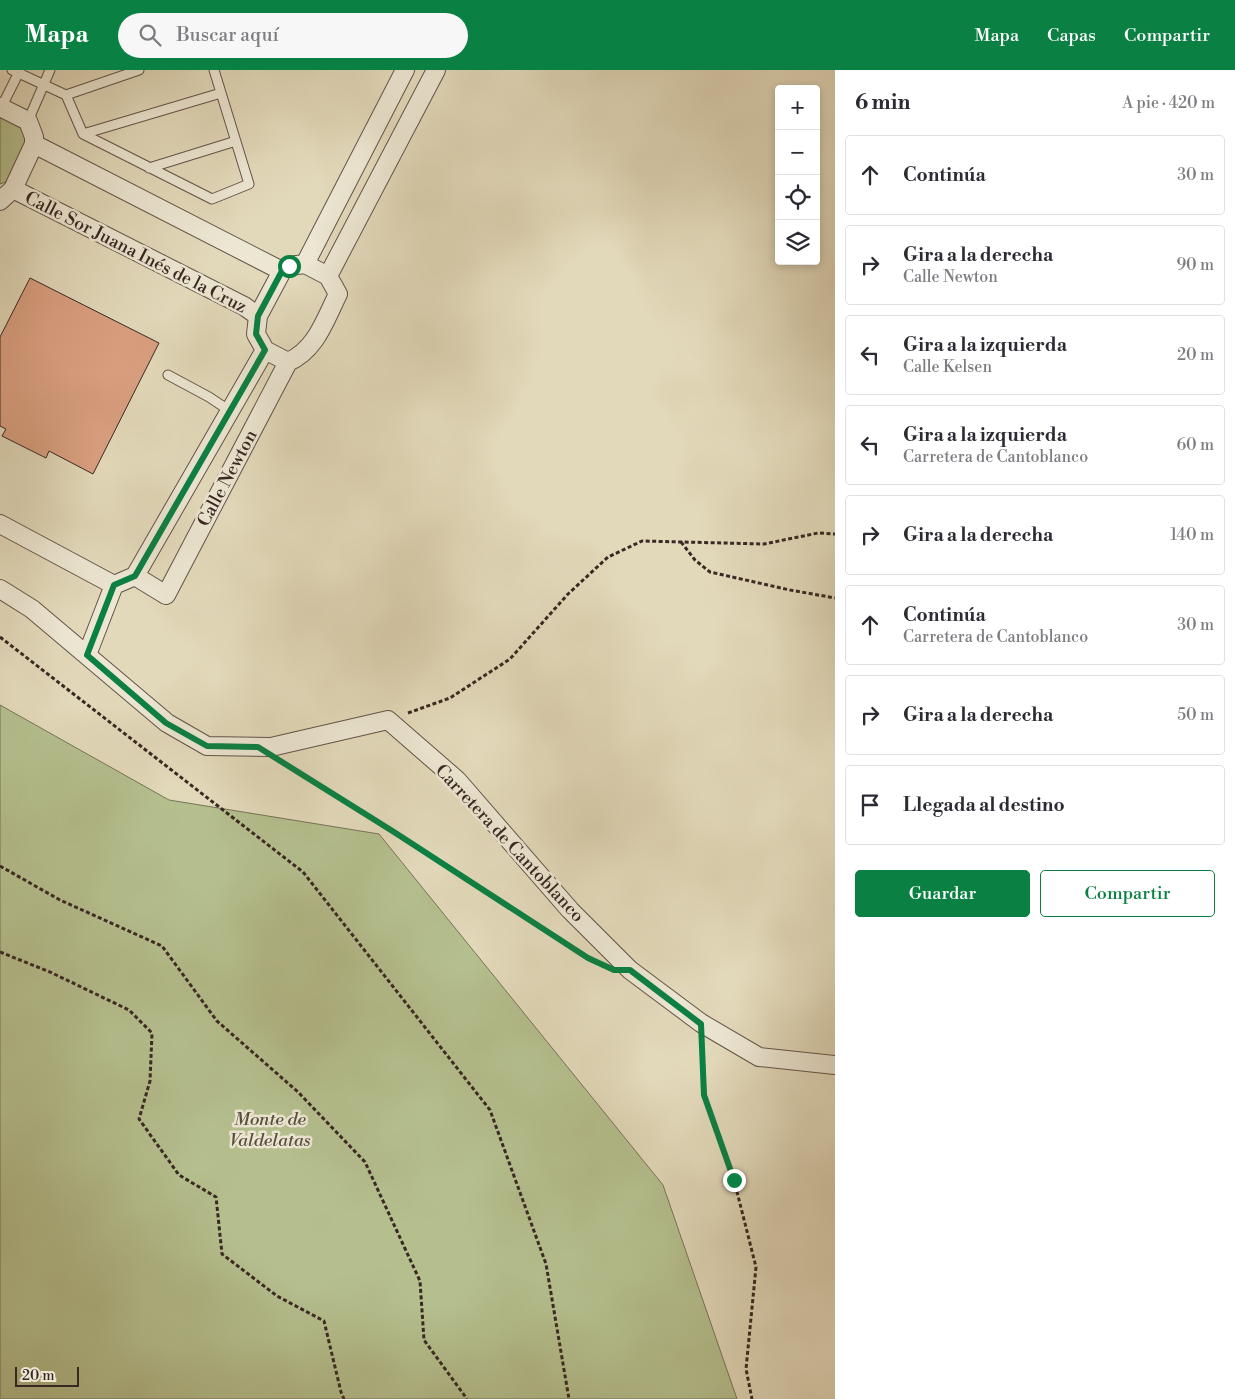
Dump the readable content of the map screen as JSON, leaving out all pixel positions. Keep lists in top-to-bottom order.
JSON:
{
  "streets": {
    "street": ["Calle Sor Juana Inés de la Cruz", "Calle Newton", "Carretera de Cantoblanco"]
  },
  "crossings": [
    ["Calle Sor Juana Inés de la Cruz", "Calle Newton"]
  ],
  "parks": ["Monte de Valdelatas"],
  "scale_bar": "20 m",
  "page": {
    "header": "Mapa",
    "search": "Buscar aquí",
    "nav": ["Mapa", "Capas", "Compartir"],
    "heading": ["6 min", "A pie · 420 m"],
    "map_buttons": ["+", "−"],
    "list": [
      ["Continúa", "30 m"],
      ["Gira a la derecha", "Calle Newton", "90 m"],
      ["Gira a la izquierda", "Calle Kelsen", "20 m"],
      ["Gira a la izquierda", "Carretera de Cantoblanco", "60 m"],
      ["Gira a la derecha", "140 m"],
      ["Continúa", "Carretera de Cantoblanco", "30 m"],
      ["Gira a la derecha", "50 m"],
      "Llegada al destino"
    ],
    "buttons": ["Guardar", "Compartir"],
    "scale": "20 m"
  }
}
